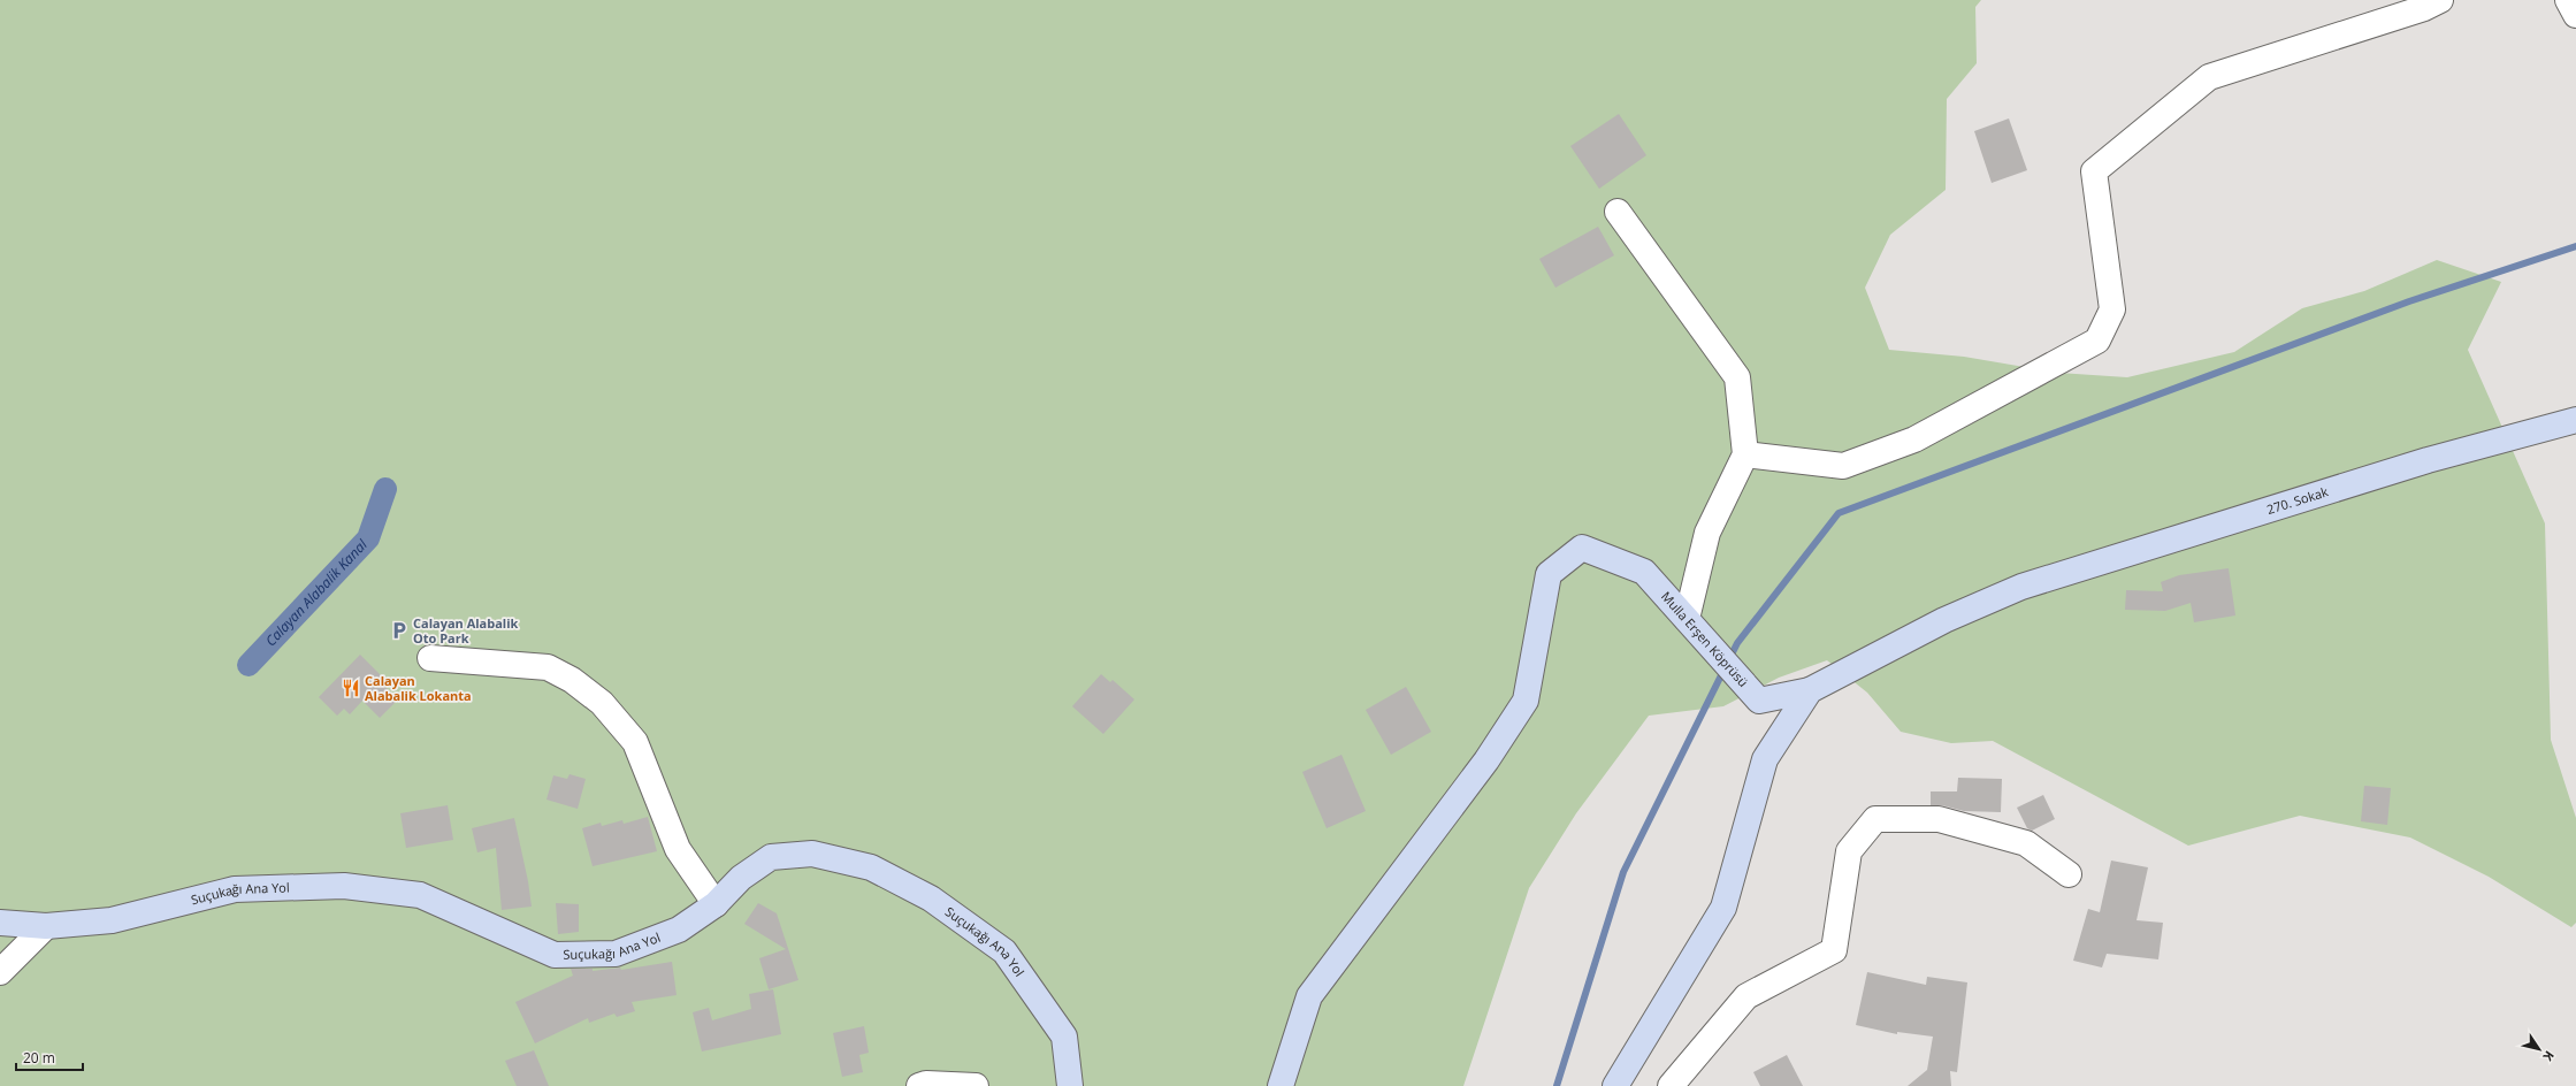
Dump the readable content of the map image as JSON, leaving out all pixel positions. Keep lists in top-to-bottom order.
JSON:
{
  "streets": {
    "street": ["270. Sokak", "Mulla Erşen Köprüsü", "Suçukağı Ana Yol"]
  },
  "crossings": [
    ["270. Sokak", "Mulla Erşen Köprüsü"]
  ],
  "water": ["Calayan Alabalik Kanal"],
  "places": {
    "parking": ["Calayan Alabalik Oto Park"],
    "restaurant": ["Calayan Alabalik Lokanta"]
  },
  "scale_bar": "20 m",
  "north": "bottom right"
}
